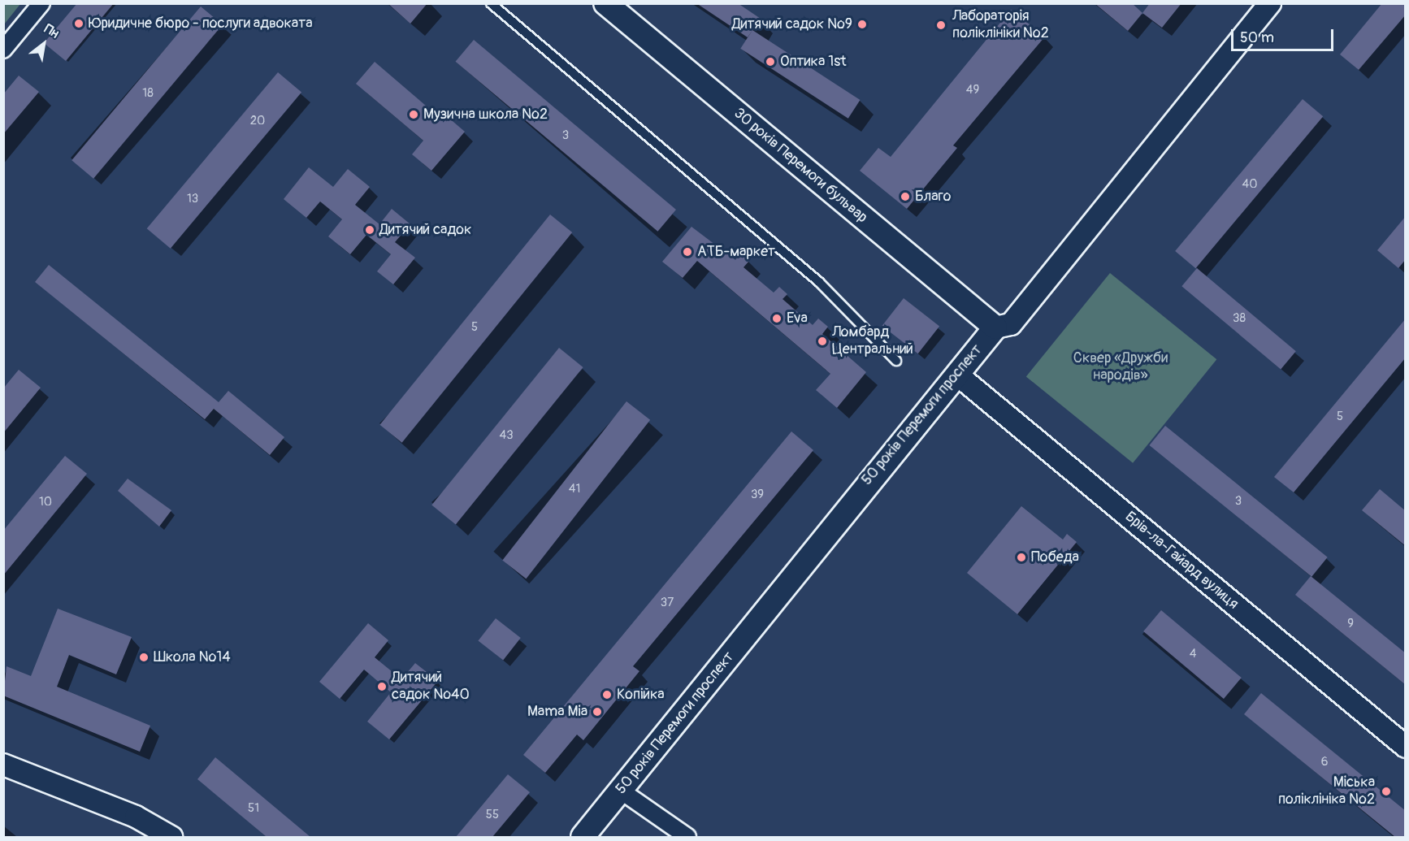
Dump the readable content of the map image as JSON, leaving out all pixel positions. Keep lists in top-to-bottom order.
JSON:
{
  "streets": {
    "main road": ["30 років Перемоги бульвар", "50 років Перемоги проспект"],
    "street": ["Брів-ла-Гайард вулиця"]
  },
  "crossings": [
    ["30 років Перемоги бульвар", "50 років Перемоги проспект"],
    ["50 років Перемоги проспект", "Брів-ла-Гайард вулиця"]
  ],
  "parks": ["Сквер «Дружби народів»"],
  "places": [
    "Юридичне бюро - послуги адвоката",
    "Дитячий садок №9",
    "Лабораторія поліклініки №2",
    "Оптика 1st",
    "Музична школа №2",
    "Благо",
    "Дитячий садок",
    "АТБ-маркет",
    "Eva",
    "Ломбард Центральний",
    "Победа",
    "Школа №14",
    "Дитячий садок №40",
    "Копійка",
    "Mama Mia",
    "Міська поліклініка №2"
  ],
  "house_numbers": [
    "49",
    "18",
    "20",
    "3",
    "40",
    "13",
    "38",
    "5",
    "5",
    "43",
    "41",
    "39",
    "3",
    "10",
    "37",
    "9",
    "4",
    "6",
    "51",
    "55"
  ],
  "scale_bar": "50 m",
  "north": "top right"
}
